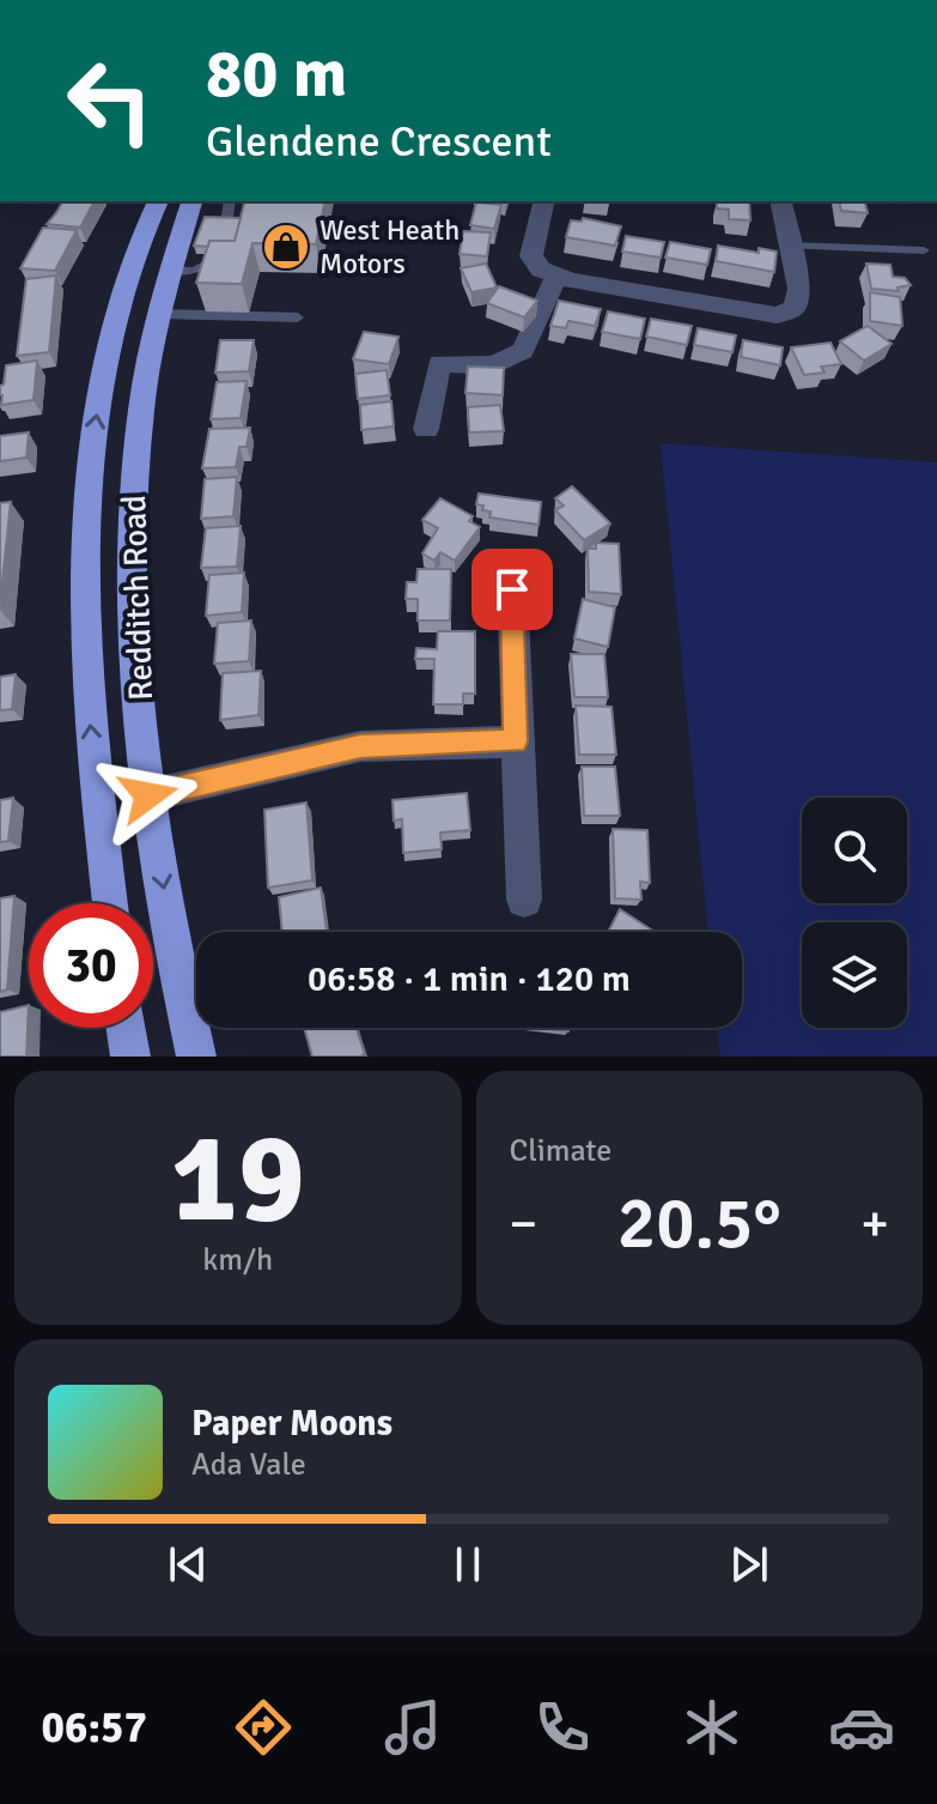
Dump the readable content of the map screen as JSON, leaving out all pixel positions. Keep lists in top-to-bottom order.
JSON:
{
  "streets": {
    "highway": ["Redditch Road"]
  },
  "places": {
    "shop": ["West Heath Motors"]
  },
  "page": {
    "turn": ["80 m", "Glendene Crescent"],
    "limit": "30",
    "trip": "06:58 · 1 min · 120 m",
    "tile": [
      ["19", "km/h"],
      "Climate"
    ],
    "heat": ["−", "20.5°", "+"],
    "song": ["Paper Moons", "Ada Vale"],
    "tabs": "06:57"
  }
}
